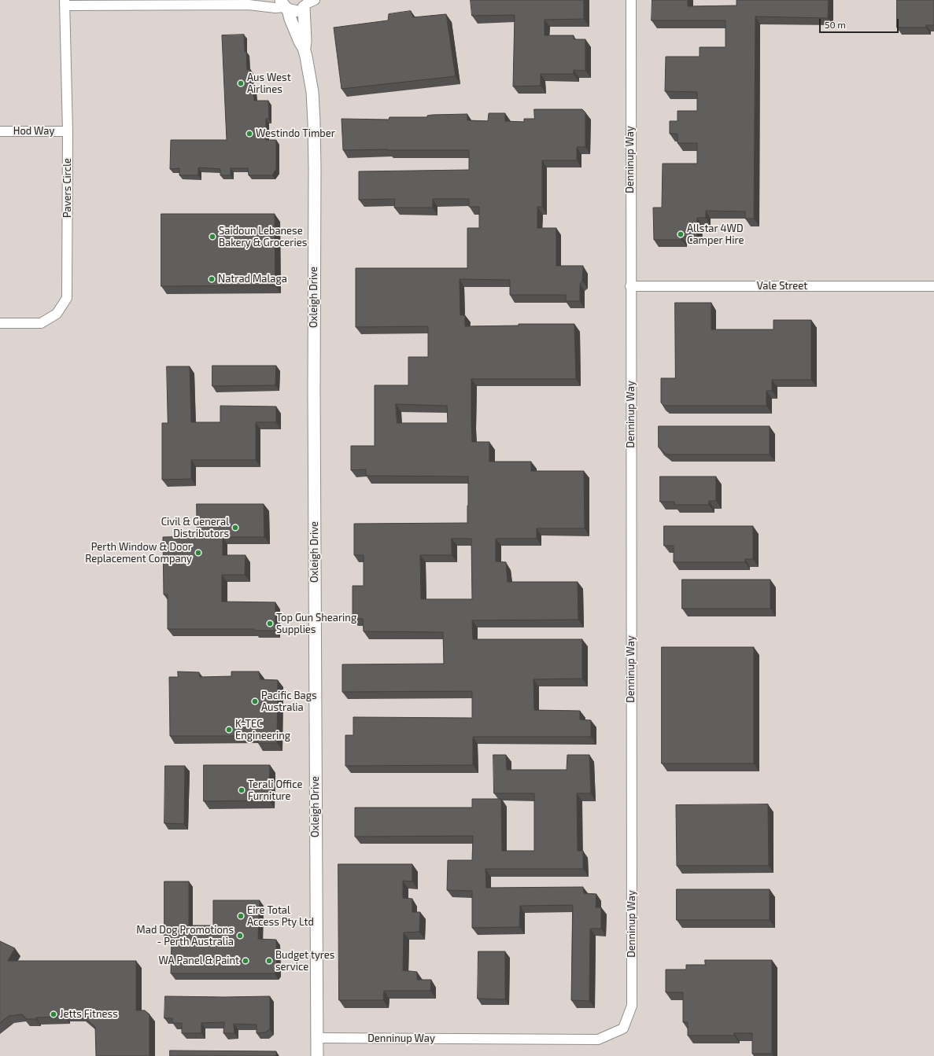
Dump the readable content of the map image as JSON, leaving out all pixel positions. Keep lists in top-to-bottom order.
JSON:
{
  "streets": {
    "street": [
      "Hod Way",
      "Denninup Way",
      "Pavers Circle",
      "Vale Street",
      "Oxleigh Drive"
    ]
  },
  "crossings": [
    ["Hod Way", "Pavers Circle"],
    ["Denninup Way", "Vale Street"],
    ["Denninup Way", "Oxleigh Drive"]
  ],
  "places": [
    "Aus West Airlines",
    "Westindo Timber",
    "Allstar 4WD Camper Hire",
    "Saidoun Lebanese Bakery & Groceries",
    "Natrad Malaga",
    "Civil & General Distributors",
    "Perth Window & Door Replacement Company",
    "Top Gun Shearing Supplies",
    "Pacific Bags Australia",
    "K-TEC Engineering",
    "Terali Office Furniture",
    "Eire Total Access Pty Ltd",
    "Mad Dog Promotions - Perth Australia",
    "WA Panel & Paint",
    "Budget tyres service",
    "Jetts Fitness"
  ],
  "scale_bar": "50 m"
}
